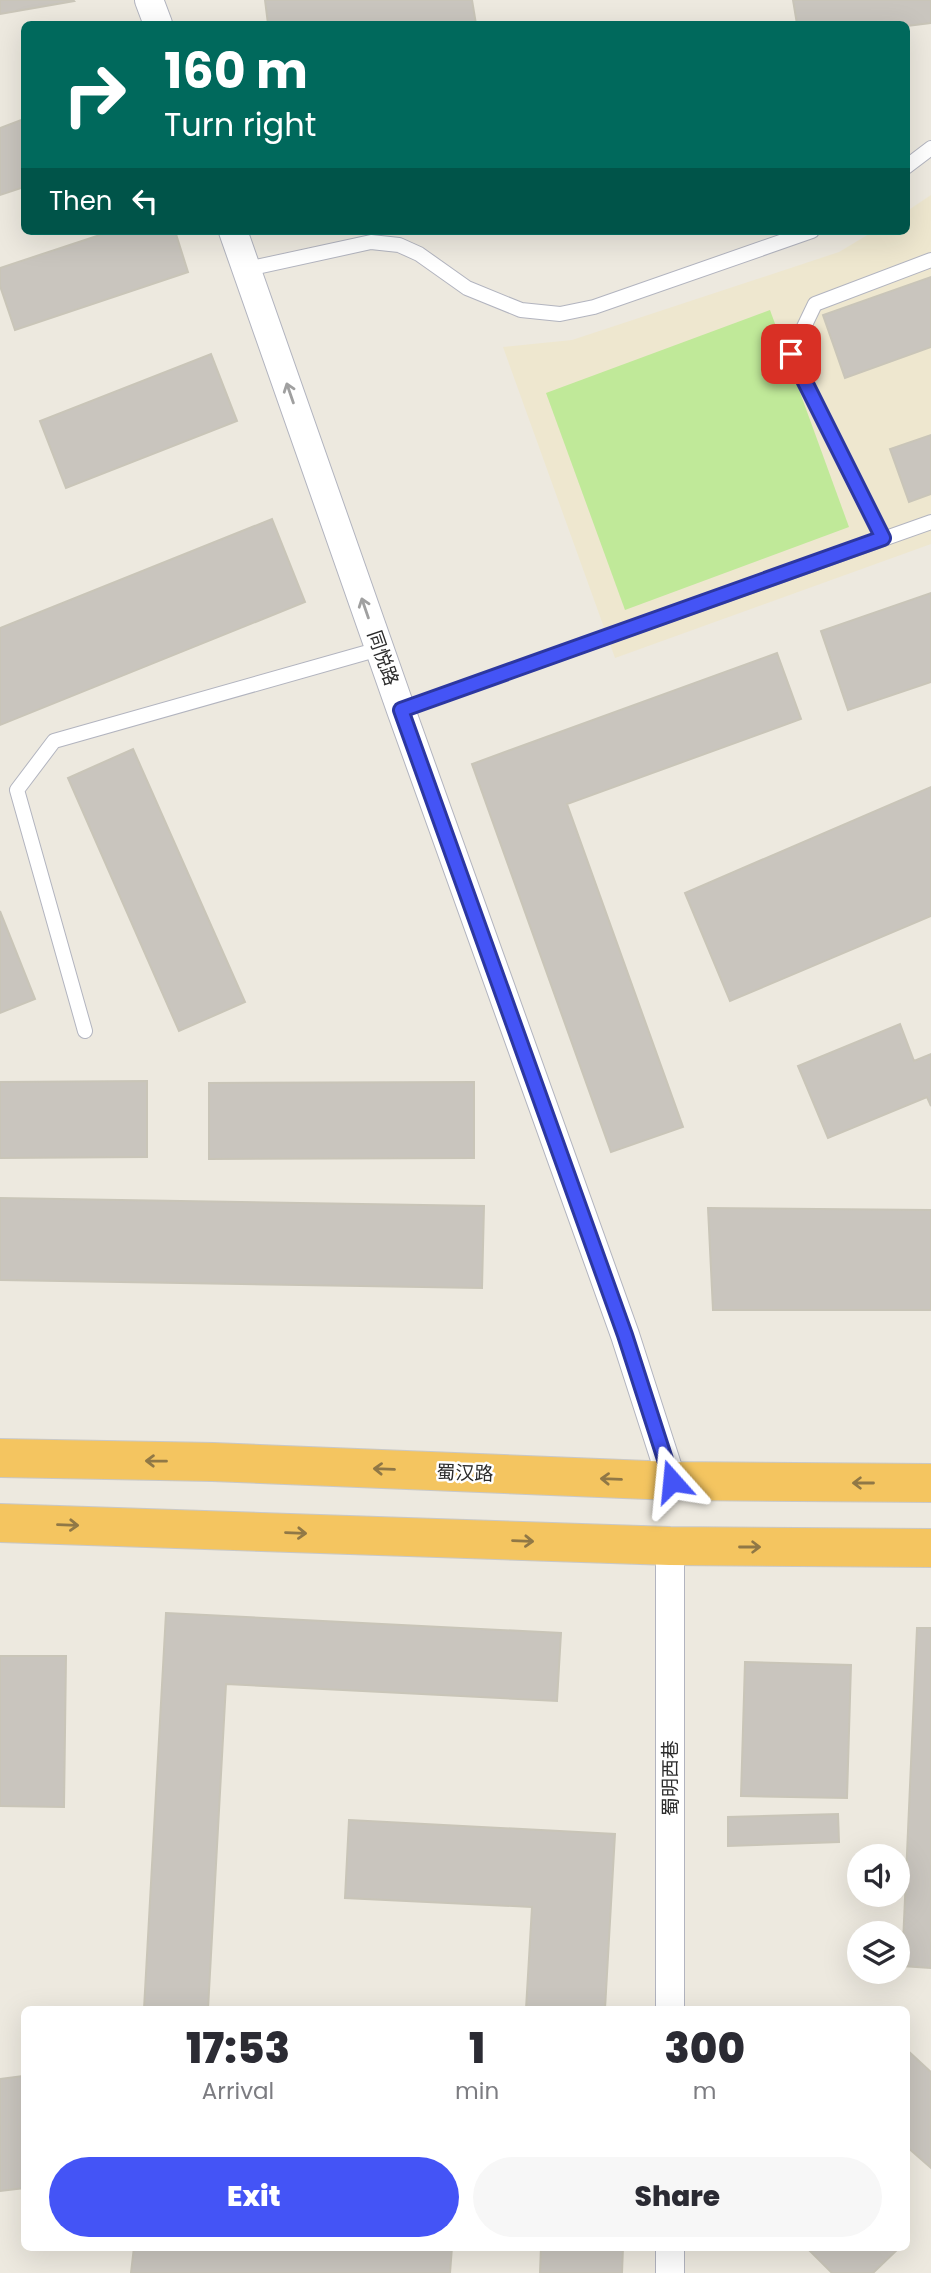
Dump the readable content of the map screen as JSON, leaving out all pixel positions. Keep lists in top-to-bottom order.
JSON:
{
  "streets": {
    "highway": ["蜀汉路"],
    "street": ["同悦路", "蜀明西巷"]
  },
  "crossings": [
    ["同悦路", "蜀汉路"]
  ],
  "page": {
    "turn": ["160 m", "Turn right"],
    "then": "Then",
    "eta": [
      "17:53",
      "Arrival",
      "1",
      "min",
      "300",
      "m"
    ],
    "buttons": ["Exit", "Share"]
  }
}
